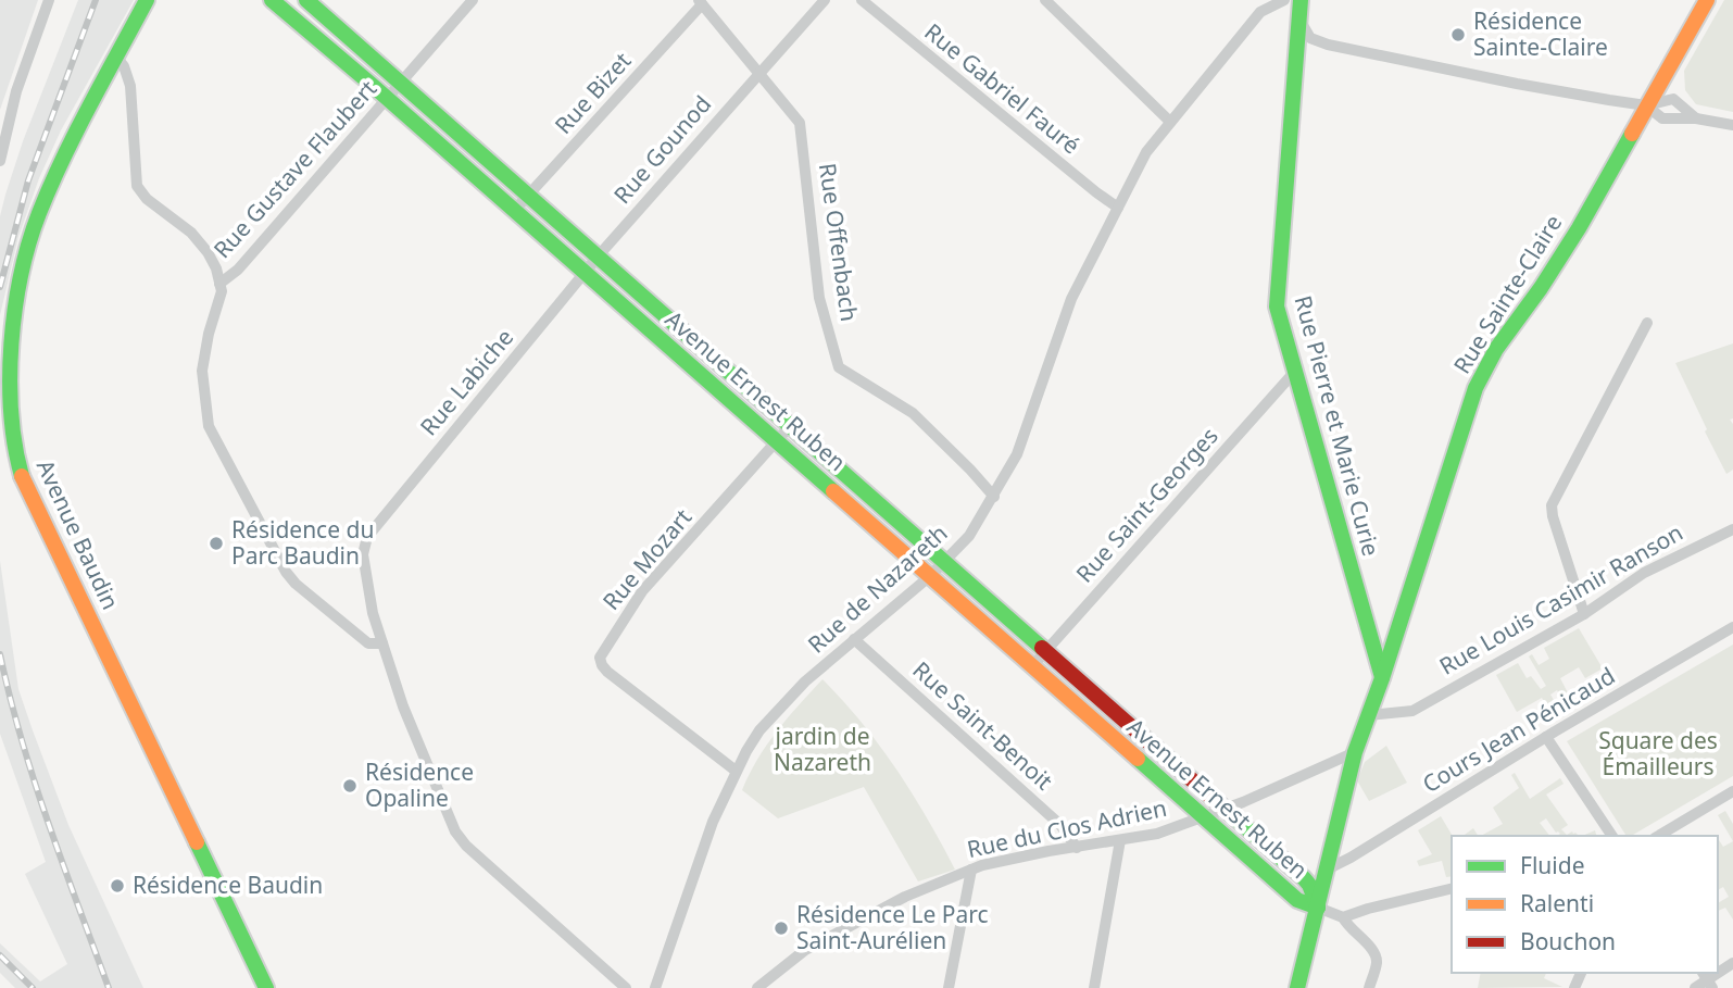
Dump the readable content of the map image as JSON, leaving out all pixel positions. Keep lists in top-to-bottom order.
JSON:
{
  "streets": {
    "street": [
      "Rue Gabriel Fauré",
      "Rue Bizet",
      "Rue Gounod",
      "Rue Gustave Flaubert",
      "Rue Offenbach",
      "Rue Sainte-Claire",
      "Rue Labiche",
      "Avenue Ernest Ruben",
      "Rue Pierre et Marie Curie",
      "Rue Saint-Georges",
      "Avenue Baudin",
      "Rue Mozart",
      "Rue de Nazareth",
      "Rue Louis Casimir Ranson",
      "Rue Saint-Benoit",
      "Cours Jean Pénicaud",
      "Rue du Clos Adrien"
    ]
  },
  "crossings": [
    ["Rue Gabriel Fauré", "Rue de Nazareth"],
    ["Rue Bizet", "Rue Offenbach"],
    ["Rue Bizet", "Avenue Ernest Ruben"],
    ["Rue Gounod", "Rue Offenbach"],
    ["Rue Gounod", "Rue Labiche"],
    ["Rue Gounod", "Avenue Ernest Ruben"],
    ["Rue Gustave Flaubert", "Avenue Ernest Ruben"],
    ["Rue Offenbach", "Rue de Nazareth"],
    ["Rue Sainte-Claire", "Avenue Ernest Ruben"],
    ["Rue Sainte-Claire", "Rue Pierre et Marie Curie"],
    ["Rue Sainte-Claire", "Rue Louis Casimir Ranson"],
    ["Rue Sainte-Claire", "Cours Jean Pénicaud"],
    ["Rue Sainte-Claire", "Rue du Clos Adrien"],
    ["Rue Labiche", "Avenue Ernest Ruben"],
    ["Avenue Ernest Ruben", "Rue Saint-Georges"],
    ["Avenue Ernest Ruben", "Rue Mozart"],
    ["Avenue Ernest Ruben", "Rue de Nazareth"],
    ["Avenue Ernest Ruben", "Rue du Clos Adrien"],
    ["Rue Pierre et Marie Curie", "Rue Saint-Georges"],
    ["Rue Mozart", "Rue de Nazareth"],
    ["Rue de Nazareth", "Rue Saint-Benoit"],
    ["Rue Saint-Benoit", "Rue du Clos Adrien"]
  ],
  "parks": ["jardin de Nazareth", "Square des Émailleurs"],
  "places": [
    "Résidence Sainte-Claire",
    "Résidence du Parc Baudin",
    "Résidence Opaline",
    "Résidence Baudin",
    "Résidence Le Parc Saint-Aurélien"
  ],
  "legend": ["Fluide", "Ralenti", "Bouchon"]
}
